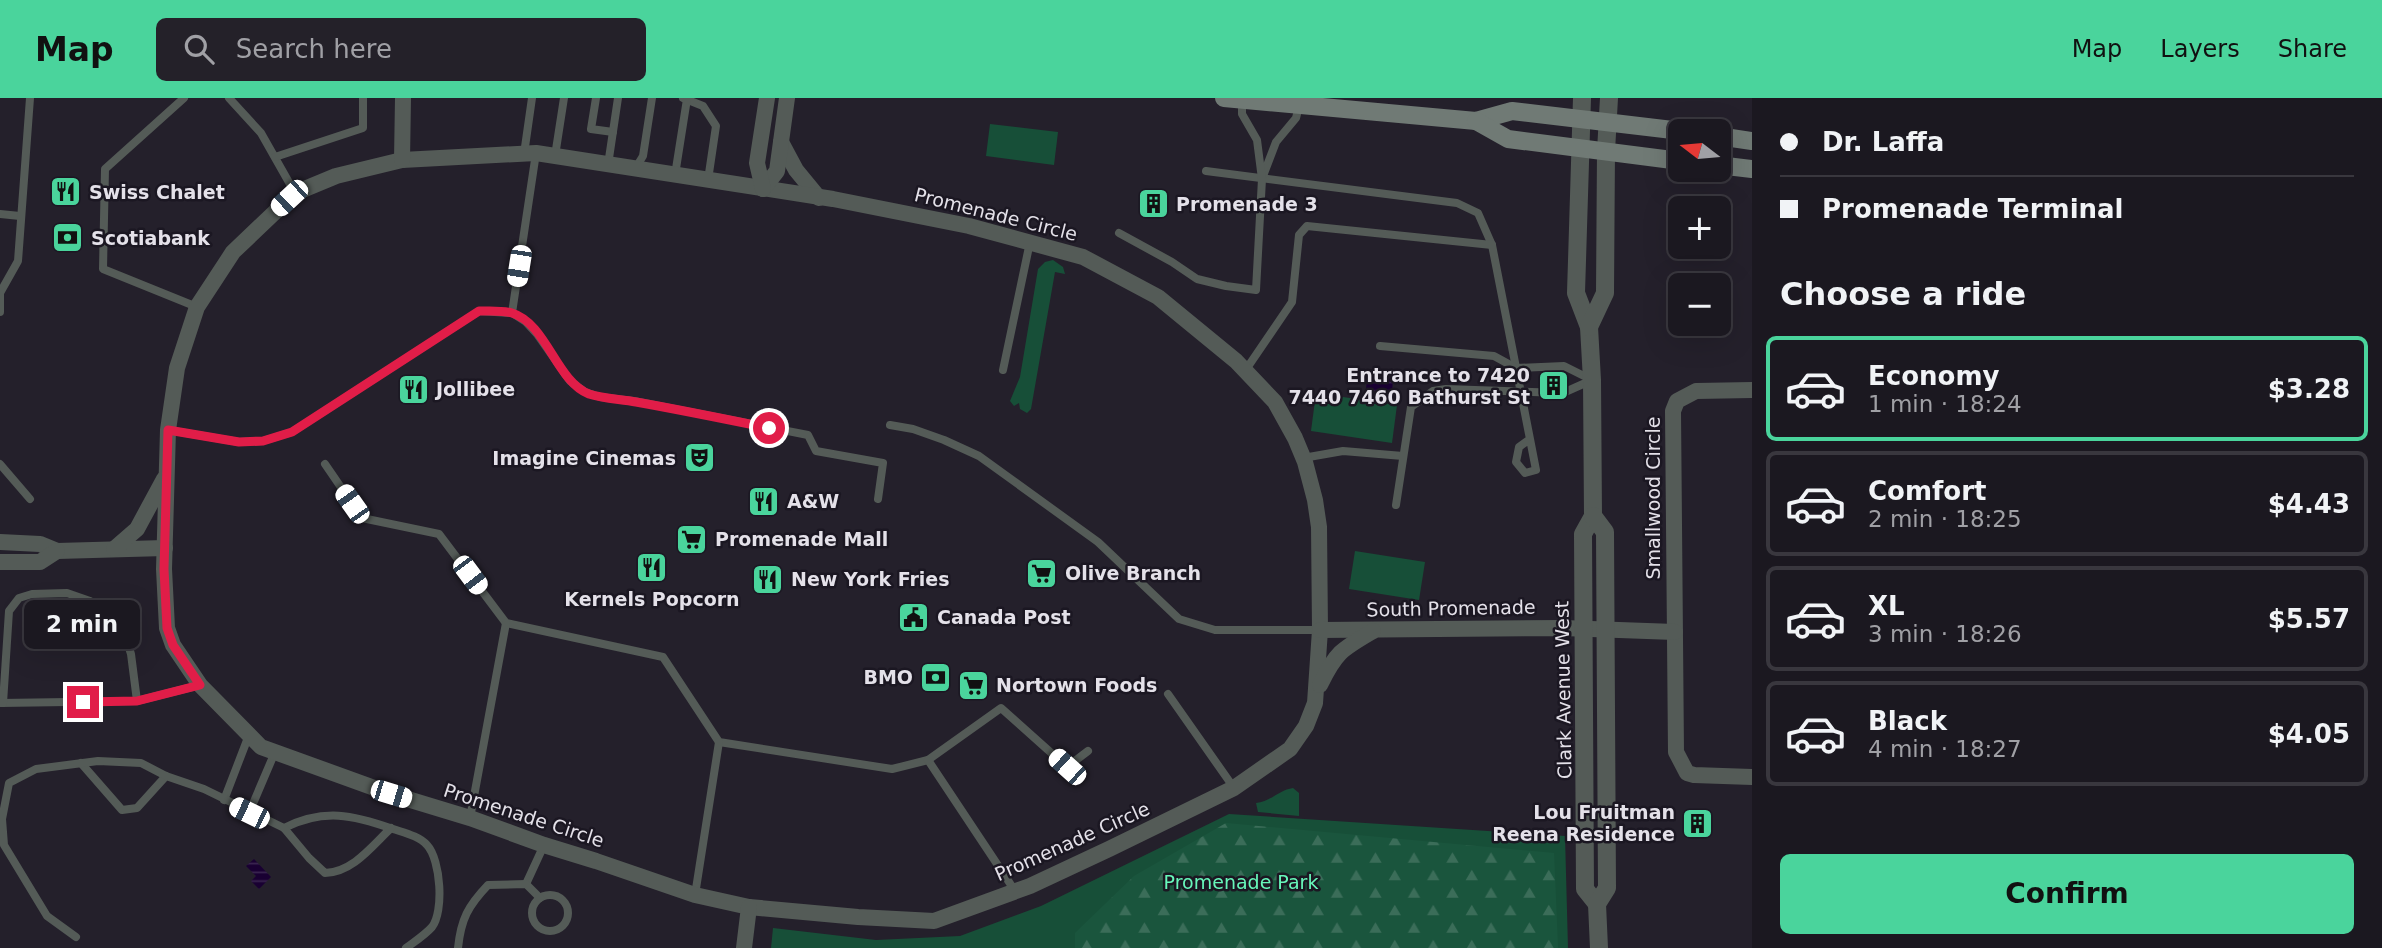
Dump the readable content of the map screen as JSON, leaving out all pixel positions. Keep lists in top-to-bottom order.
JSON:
{
  "streets": {
    "street": [
      "Promenade Circle",
      "Smallwood Circle",
      "South Promenade",
      "Clark Avenue West"
    ]
  },
  "crossings": [
    ["Promenade Circle", "South Promenade"],
    ["South Promenade", "Clark Avenue West"]
  ],
  "parks": ["Promenade Park"],
  "places": {
    "restaurant": [
      "Swiss Chalet",
      "Jollibee",
      "A&W",
      "Kernels Popcorn",
      "New York Fries"
    ],
    "building": ["Promenade 3", "Entrance to 7420 7440 7460 Bathurst St", "Lou Fruitman Reena Residence"],
    "bank": ["Scotiabank", "BMO"],
    "theatre": ["Imagine Cinemas"],
    "supermarket": ["Promenade Mall", "Olive Branch", "Nortown Foods"],
    "public building": ["Canada Post"]
  },
  "north": "left",
  "page": {
    "header": "Map",
    "search": "Search here",
    "nav": ["Map", "Layers", "Share"],
    "banner": ["Dr. Laffa", "Promenade Terminal"],
    "map_buttons": ["+", "−"],
    "heading": "Choose a ride",
    "list": [
      {
        "name": "Economy",
        "note": "1 min · 18:24",
        "value": "$3.28"
      },
      {
        "name": "Comfort",
        "note": "2 min · 18:25",
        "value": "$4.43"
      },
      {
        "name": "XL",
        "note": "3 min · 18:26",
        "value": "$5.57"
      },
      {
        "name": "Black",
        "note": "4 min · 18:27",
        "value": "$4.05"
      }
    ],
    "bubble": "2 min",
    "buttons": "Confirm"
  }
}
